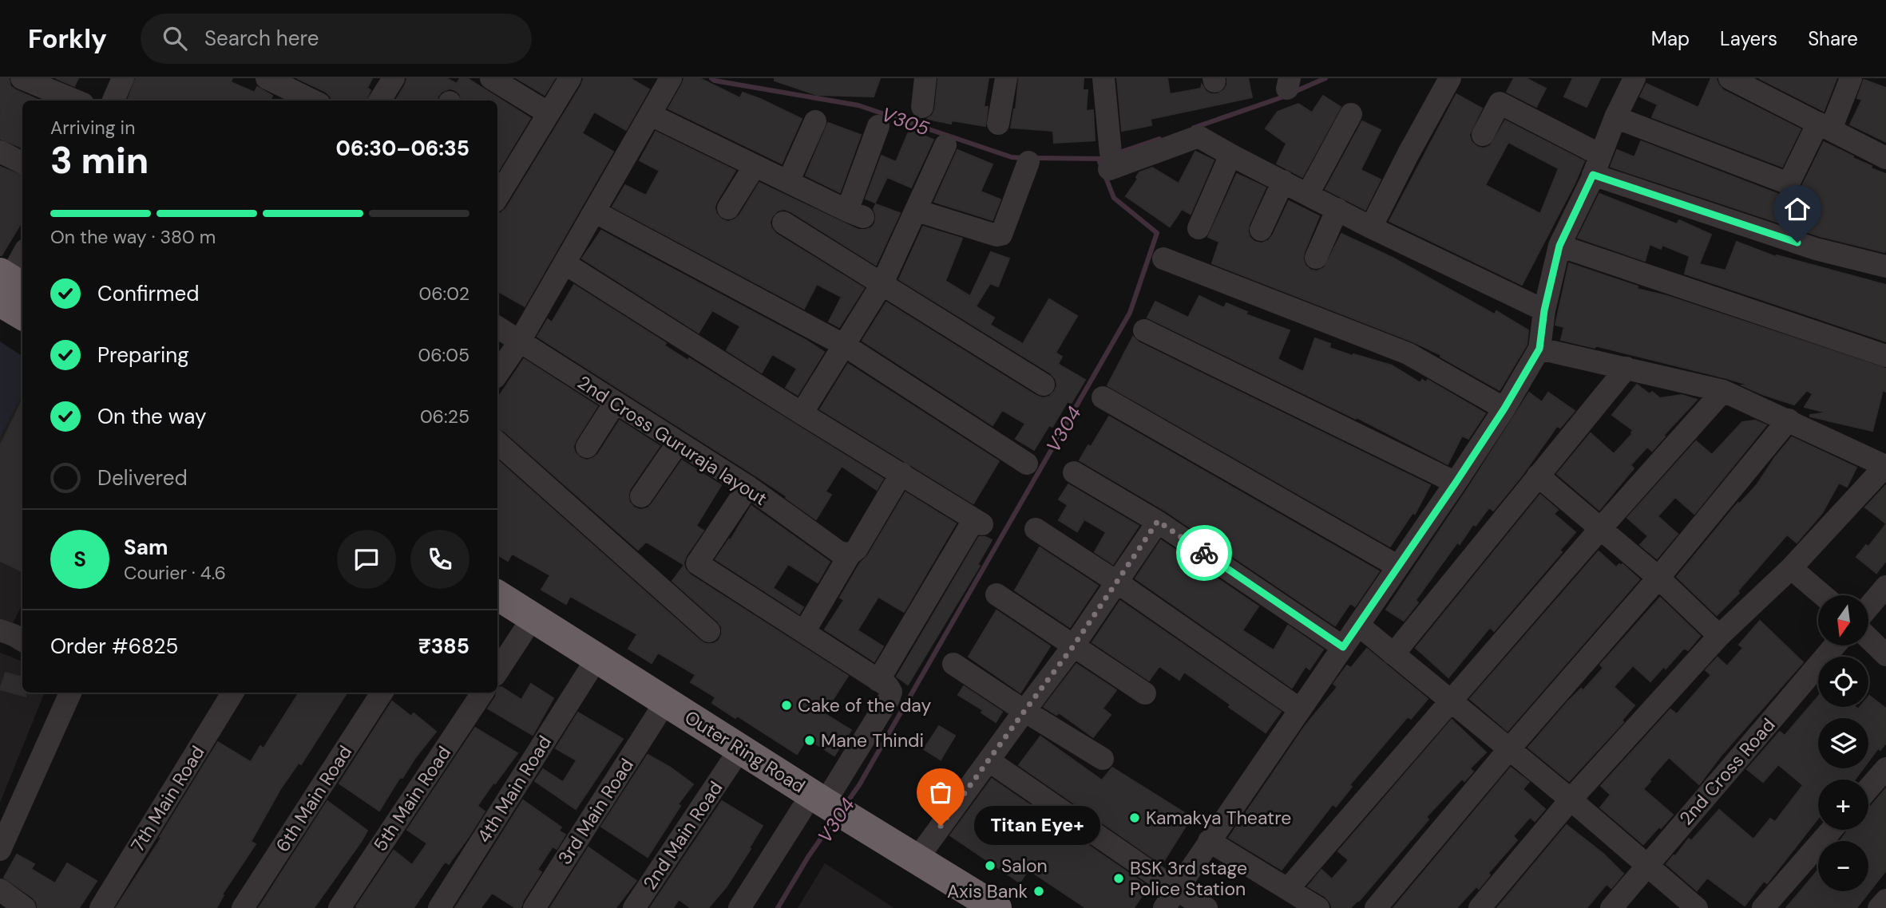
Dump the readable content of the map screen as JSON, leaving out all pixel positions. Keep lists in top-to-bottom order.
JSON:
{
  "streets": {
    "highway": ["Outer Ring Road"],
    "street": [
      "2nd Cross Gururaja layout",
      "2nd Cross Road",
      "4th Main Road",
      "7th Main Road",
      "6th Main Road",
      "5th Main Road",
      "3rd Main Road",
      "2nd Main Road"
    ]
  },
  "crossings": [
    ["Outer Ring Road", "4th Main Road"],
    ["Outer Ring Road", "3rd Main Road"],
    ["Outer Ring Road", "2nd Main Road"]
  ],
  "water": ["V305", "V304"],
  "places": [
    "Cake of the day",
    "Mane Thindi",
    "Kamakya Theatre",
    "Titan Eye+",
    "Salon",
    "BSK 3rd stage Police Station",
    "Axis Bank"
  ],
  "north": "bottom",
  "page": {
    "header": "Forkly",
    "search": "Search here",
    "nav": ["Map", "Layers", "Share"],
    "heading": ["3 min", "Arriving in", "06:30–06:35"],
    "panel": [
      "Sam",
      "Courier · 4.6",
      "Order #6825",
      "₹385"
    ],
    "bar": "On the way · 380 m",
    "list": [
      ["Confirmed", "06:02"],
      ["Preparing", "06:05"],
      ["On the way", "06:25"],
      "Delivered"
    ],
    "round": "S",
    "map_buttons": ["+", "−"],
    "bubble": "Titan Eye+"
  }
}
